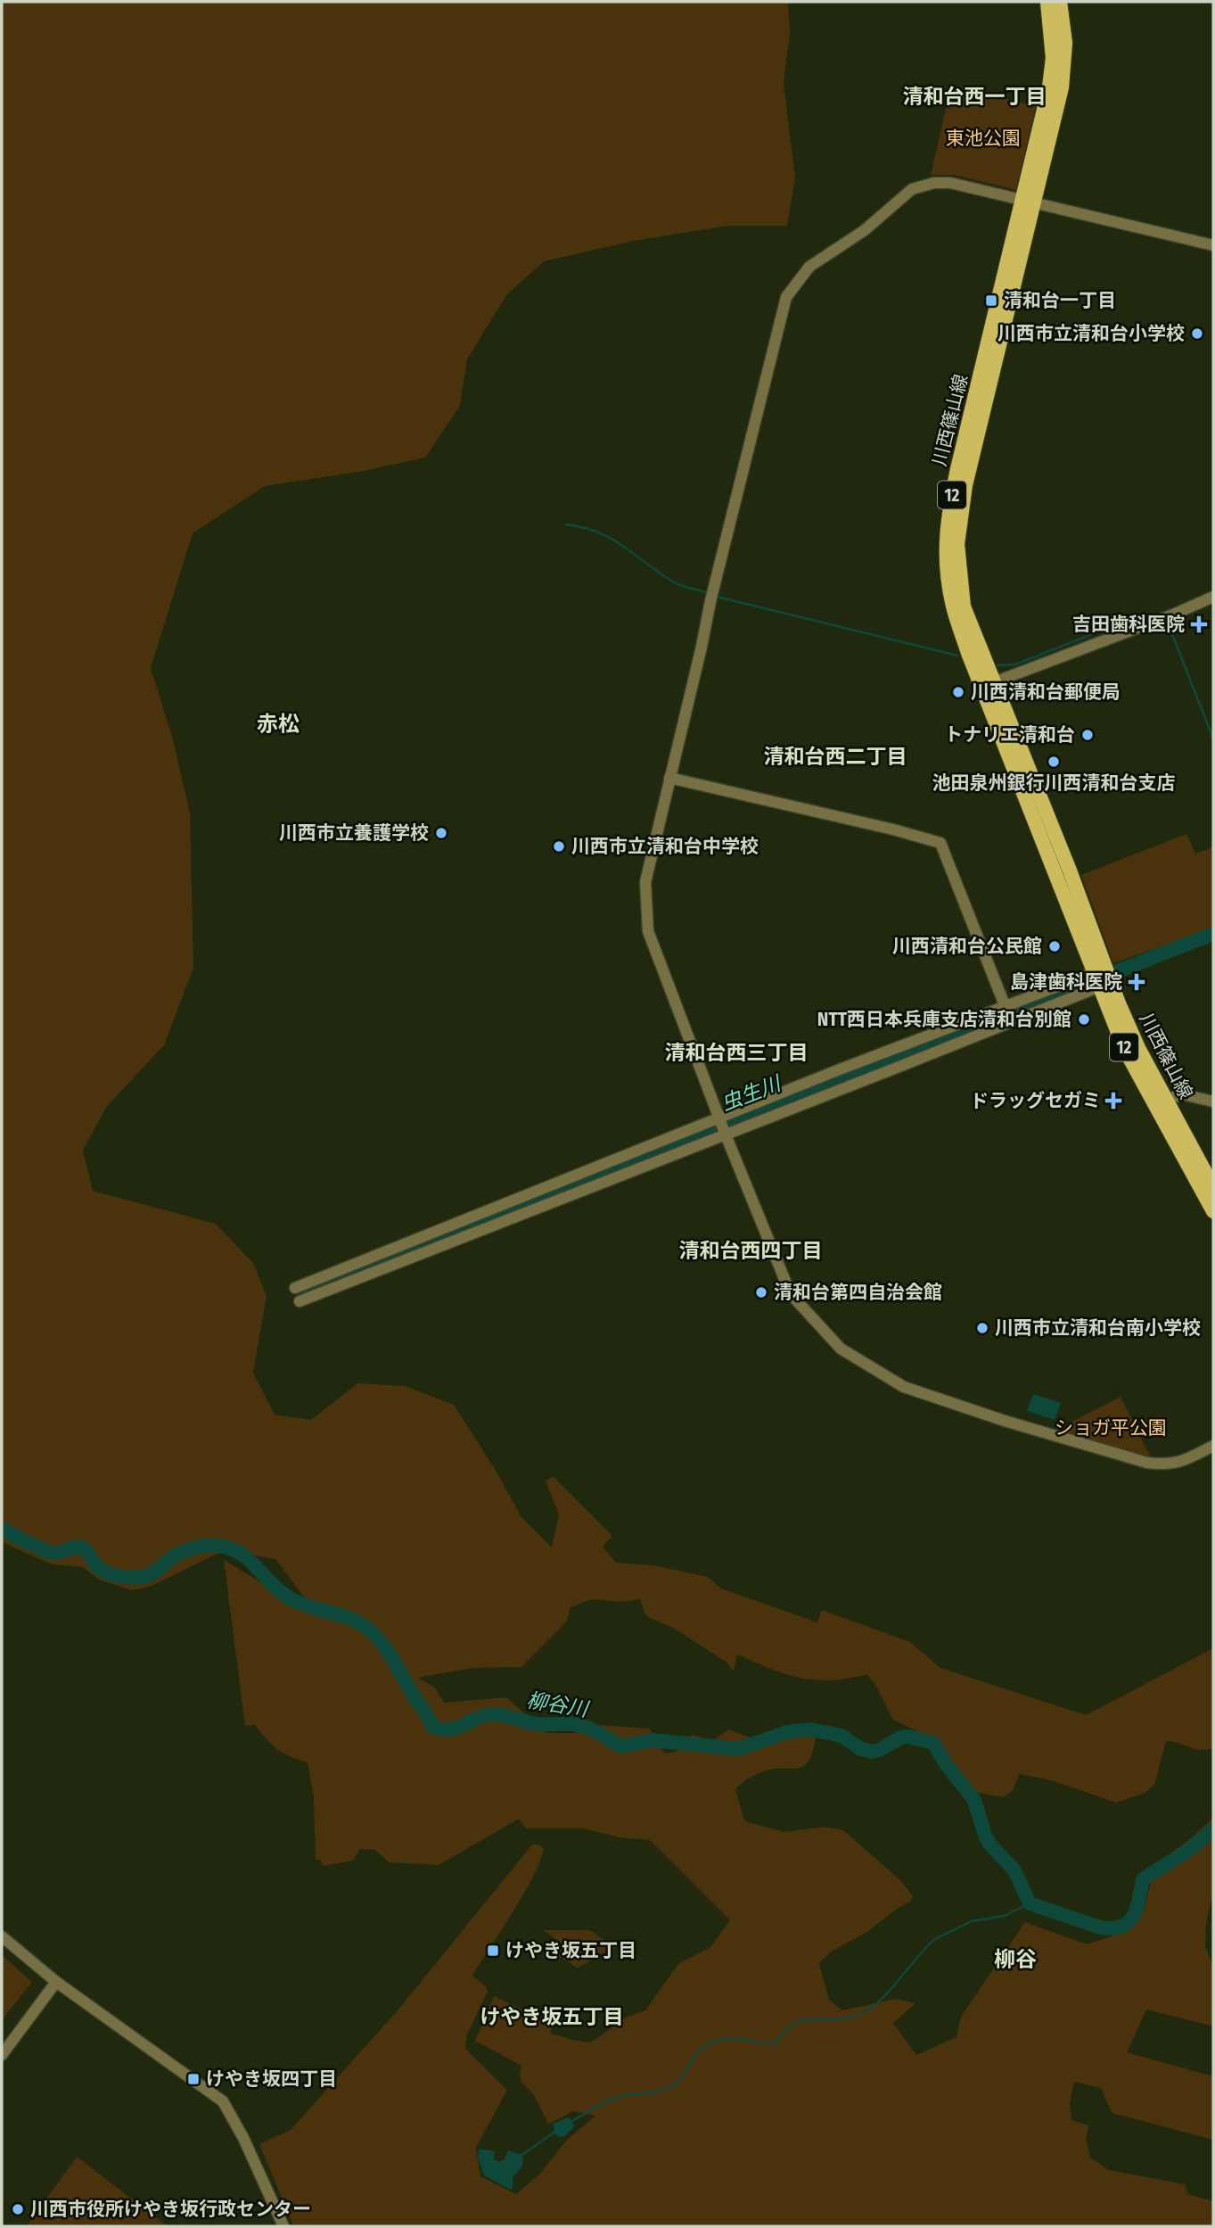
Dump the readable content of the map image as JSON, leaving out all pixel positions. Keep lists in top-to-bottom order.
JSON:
{
  "streets": {
    "main road": ["川西篠山線", "12"]
  },
  "districts": [
    "清和台西一丁目",
    "赤松",
    "清和台西二丁目",
    "清和台西三丁目",
    "清和台西四丁目",
    "柳谷",
    "けやき坂五丁目"
  ],
  "water": ["虫生川", "柳谷川"],
  "parks": ["東池公園", "ショガ平公園"],
  "places": {
    "transit": ["清和台一丁目", "けやき坂五丁目", "けやき坂四丁目"],
    "other": [
      "川西市立清和台小学校",
      "川西清和台郵便局",
      "トナリエ清和台",
      "池田泉州銀行川西清和台支店",
      "川西市立養護学校",
      "川西市立清和台中学校",
      "川西清和台公民館",
      "NTT西日本兵庫支店清和台別館",
      "清和台第四自治会館",
      "川西市立清和台南小学校",
      "川西市役所けやき坂行政センター"
    ],
    "health": ["吉田歯科医院", "島津歯科医院", "ドラッグセガミ"]
  }
}
